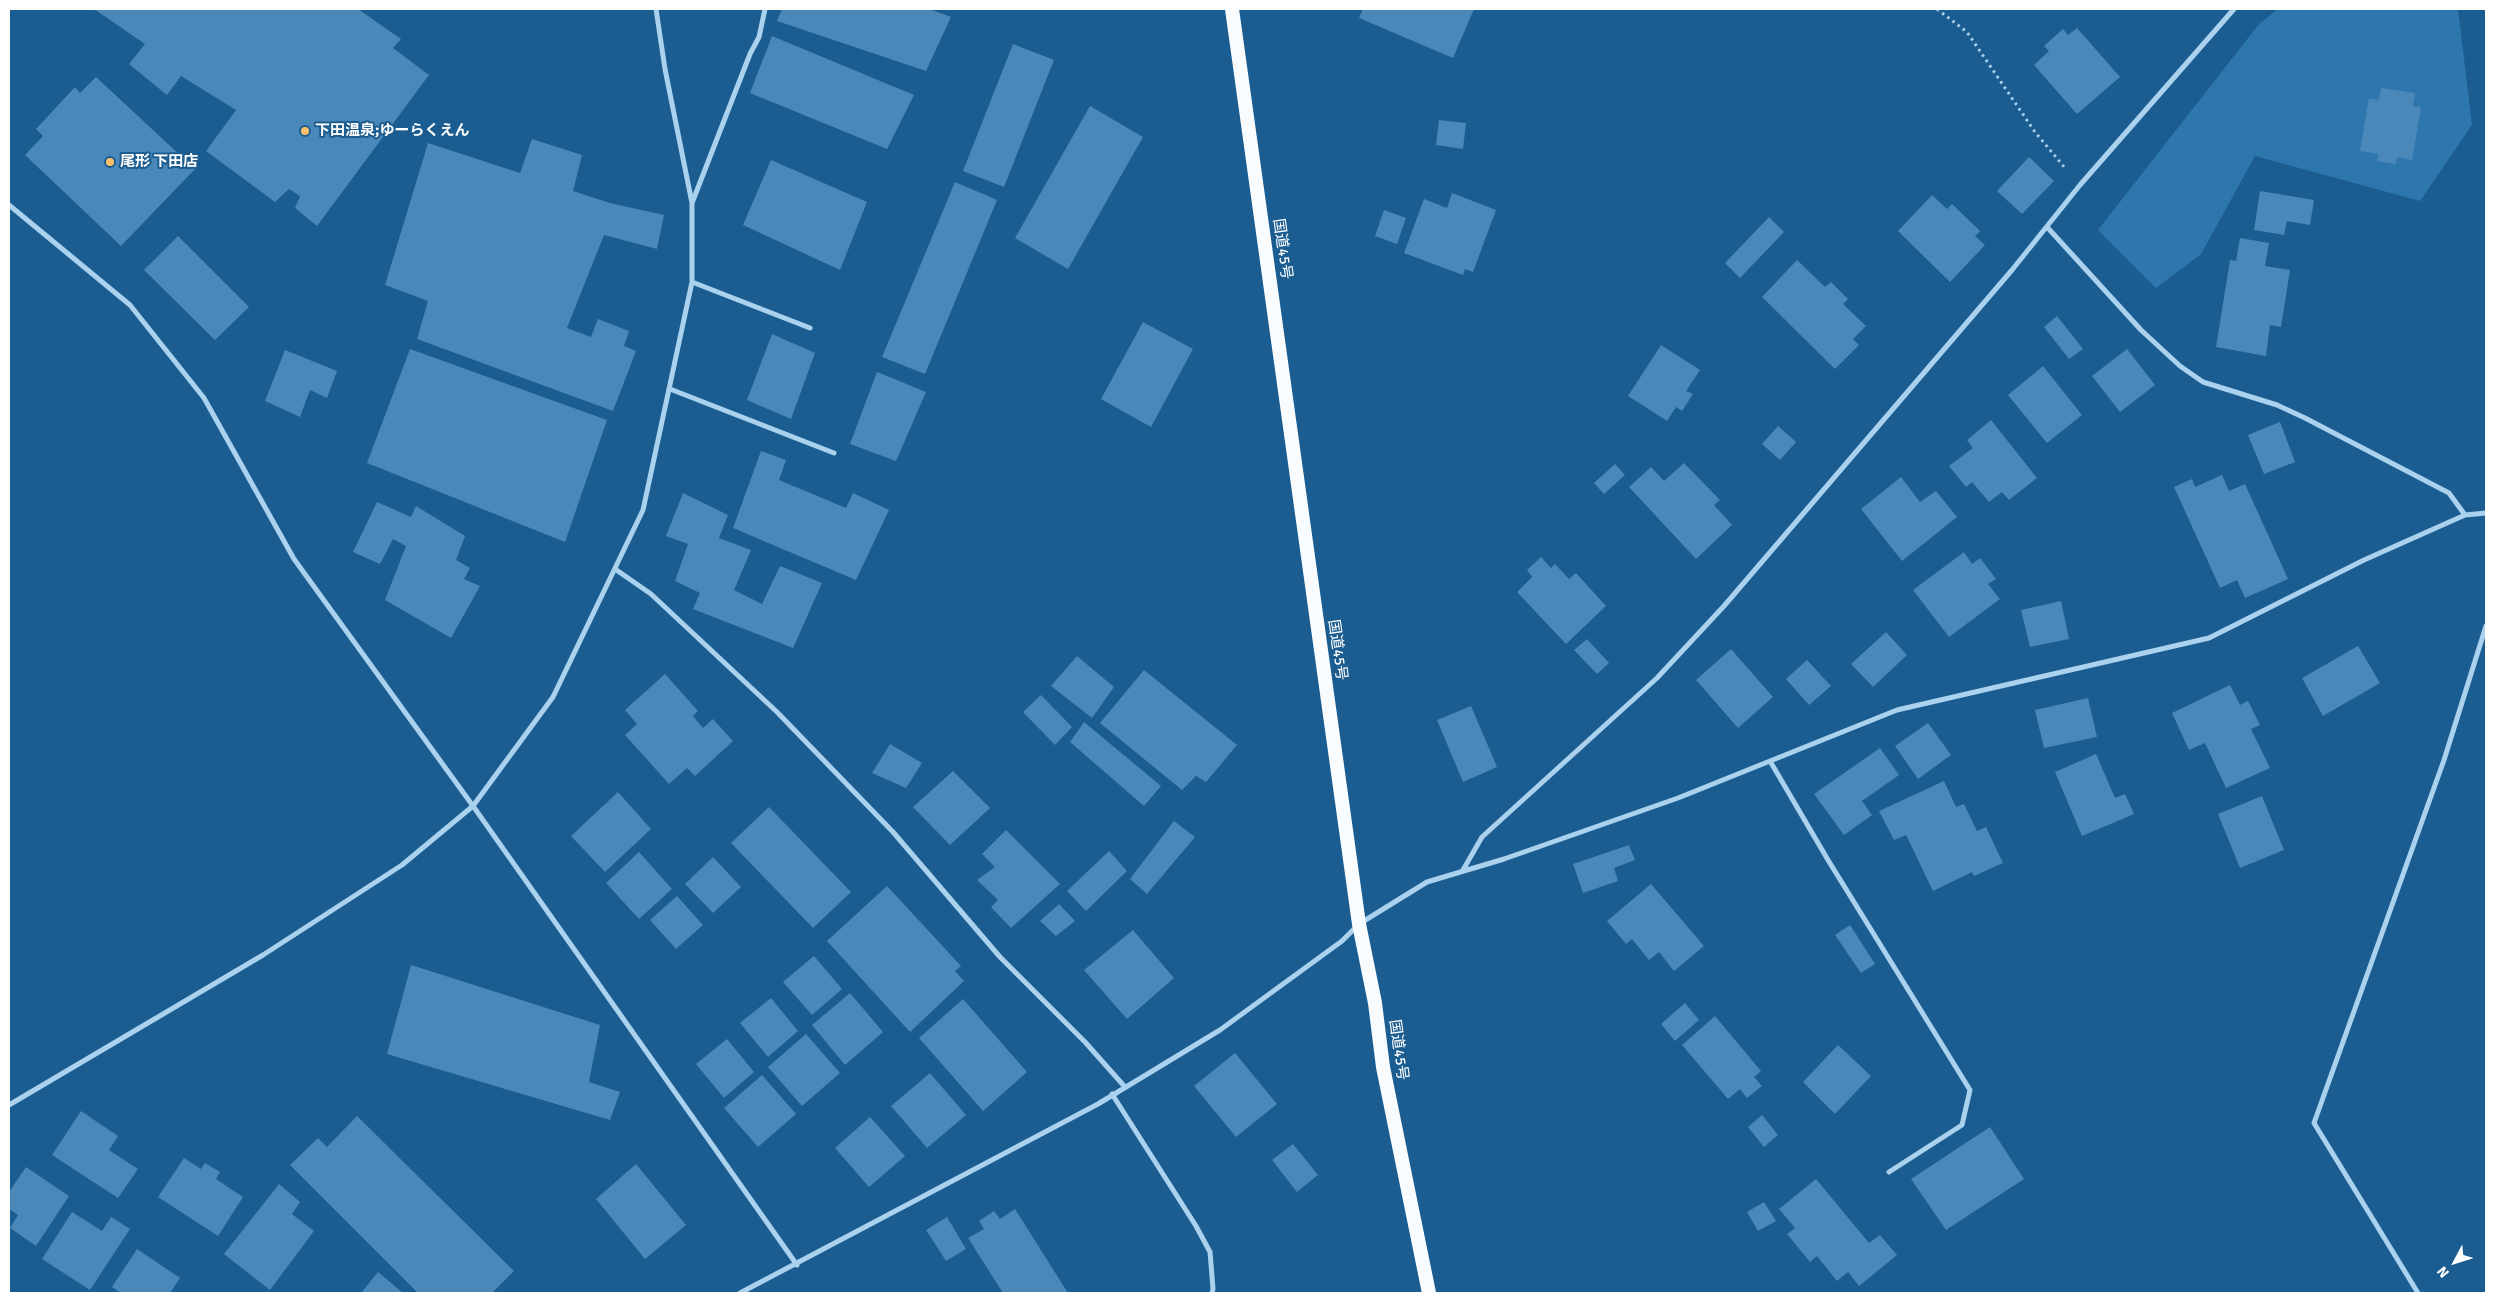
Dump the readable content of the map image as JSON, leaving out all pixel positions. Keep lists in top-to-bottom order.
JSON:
{
  "streets": {
    "highway": ["国道45号"]
  },
  "places": ["下田温泉;ゆーらくえん", "尾形 下田店"],
  "north": "bottom left"
}
